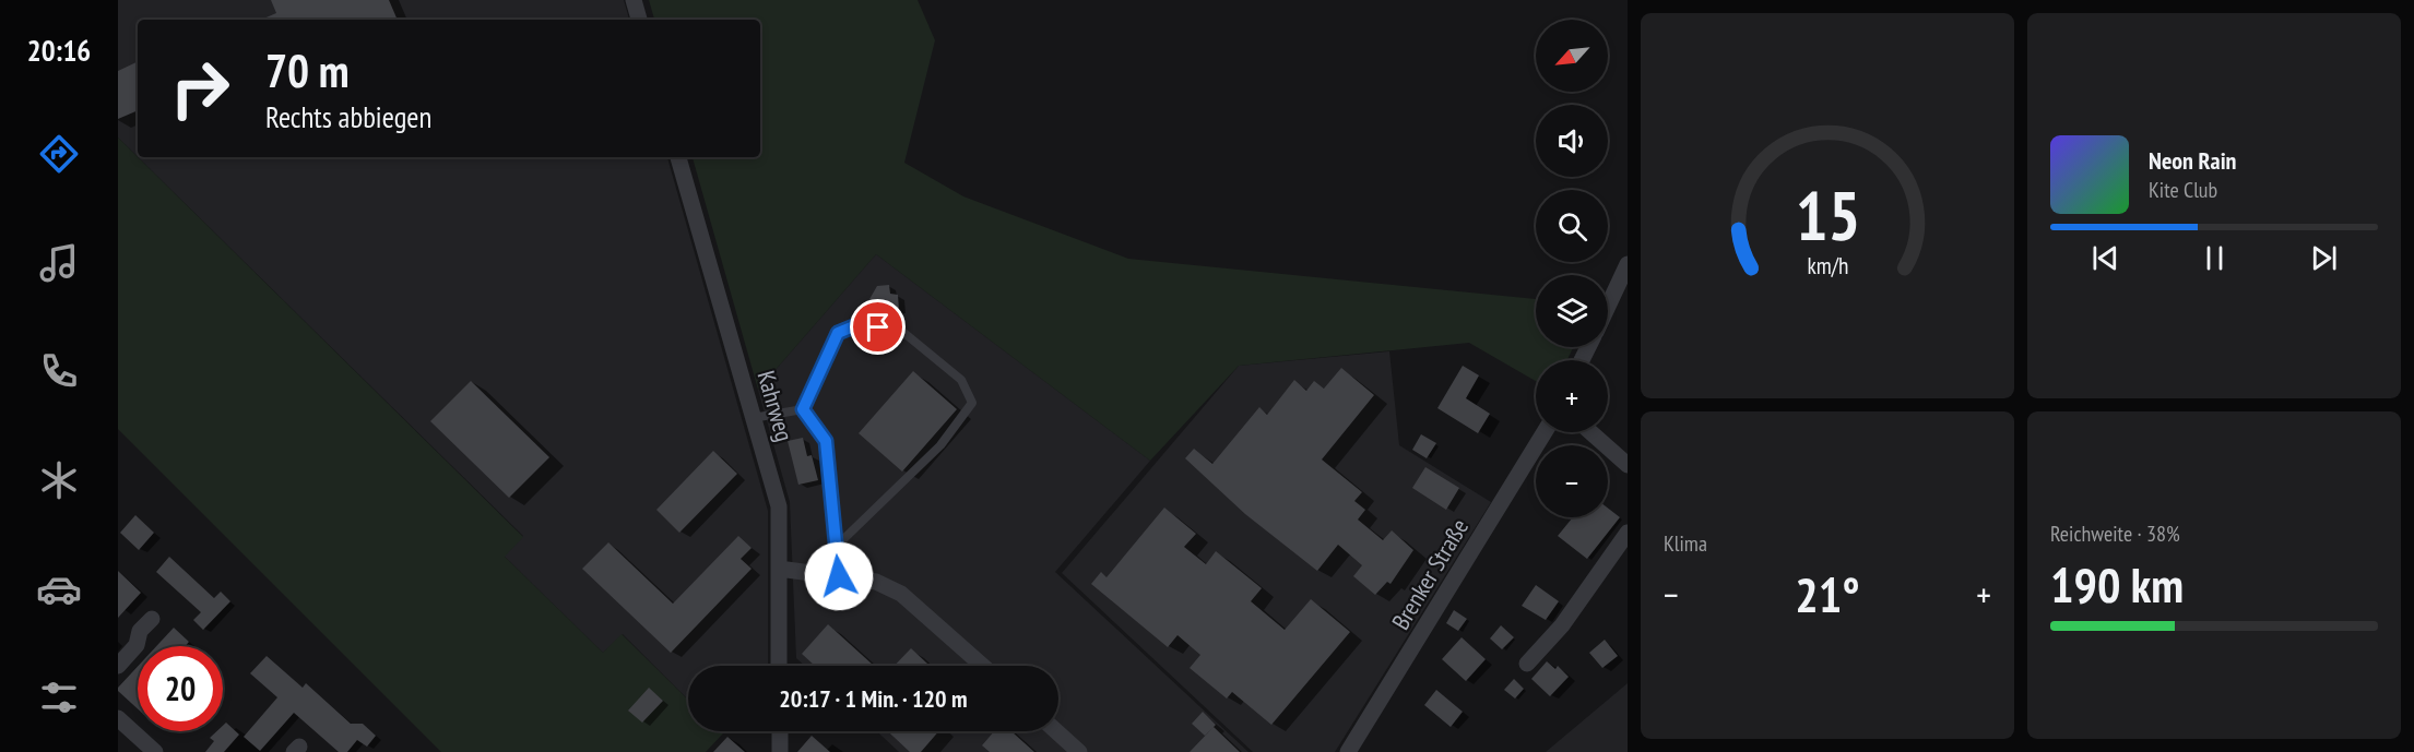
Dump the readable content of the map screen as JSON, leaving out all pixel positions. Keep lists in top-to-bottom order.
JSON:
{
  "streets": {
    "street": ["Kahrweg", "Brenker Straße"]
  },
  "north": "bottom left",
  "page": {
    "tabs": "20:16",
    "map_buttons": ["+", "−"],
    "turn": ["70 m", "Rechts abbiegen"],
    "song": ["Neon Rain", "Kite Club"],
    "tile": [
      "Klima",
      ["Reichweite · 38%", "190 km"]
    ],
    "heat": ["−", "21°", "+"],
    "limit": "20",
    "trip": "20:17 · 1 Min. · 120 m",
    "gauge": ["15", "km/h"]
  }
}
